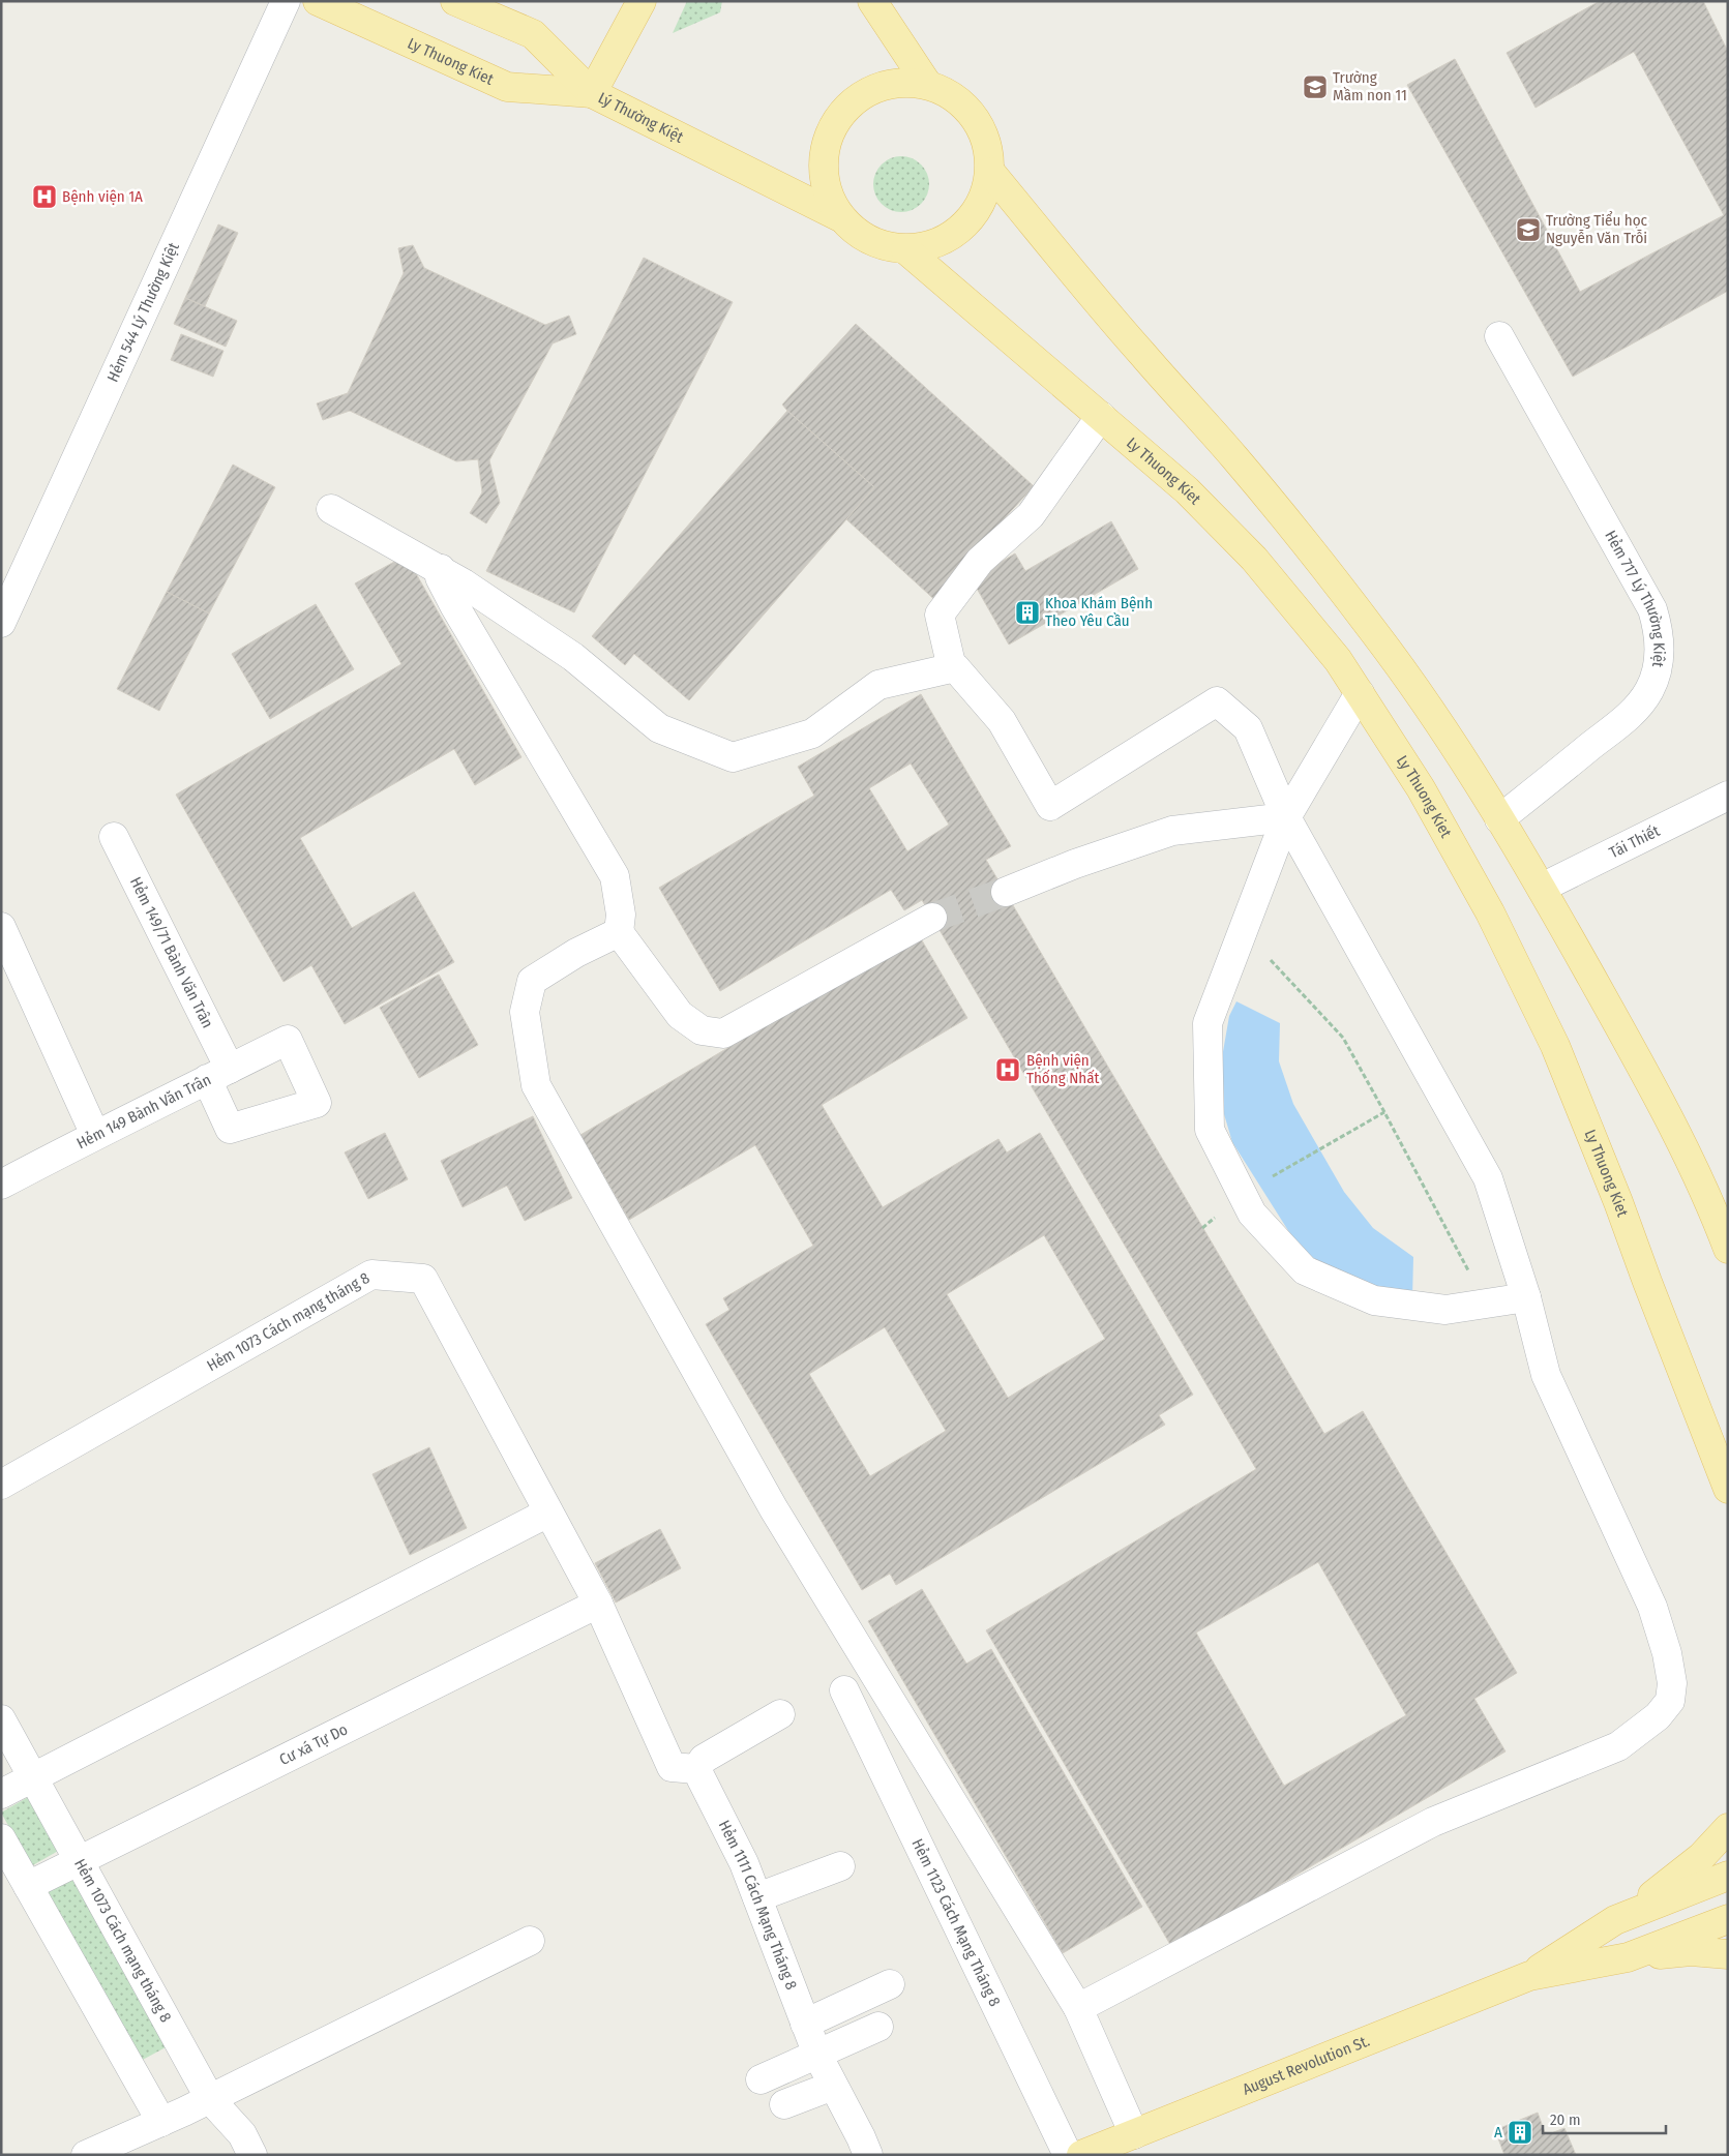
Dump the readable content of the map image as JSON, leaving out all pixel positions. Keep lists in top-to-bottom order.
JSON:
{
  "streets": {
    "main road": ["Ly Thuong Kiet", "Lý Thường Kiệt", "August Revolution St."],
    "street": [
      "Hẻm 544 Lý Thường Kiệt",
      "Hẻm 717 Lý Thường Kiệt",
      "Tái Thiết",
      "Hẻm 149/71 Bành Văn Trân",
      "Hẻm 149 Bành Văn Trân",
      "Hẻm 1073 Cách mạng tháng 8",
      "Cư xá Tự Do",
      "Hẻm 1111 Cách Mạng Tháng 8",
      "Hẻm 1123 Cách Mạng Tháng 8"
    ]
  },
  "crossings": [
    ["Ly Thuong Kiet", "Lý Thường Kiệt"],
    ["Hẻm 149/71 Bành Văn Trân", "Hẻm 149 Bành Văn Trân"],
    ["Hẻm 1073 Cách mạng tháng 8", "Cư xá Tự Do"]
  ],
  "places": {
    "school or university": ["Trường Mầm non 11", "Trường Tiểu học Nguyễn Văn Trỗi"],
    "hospital": ["Bệnh viện 1A", "Bệnh viện Thống Nhất"],
    "building": ["Khoa Khám Bệnh Theo Yêu Cầu", "A"]
  },
  "scale_bar": "20 m"
}
